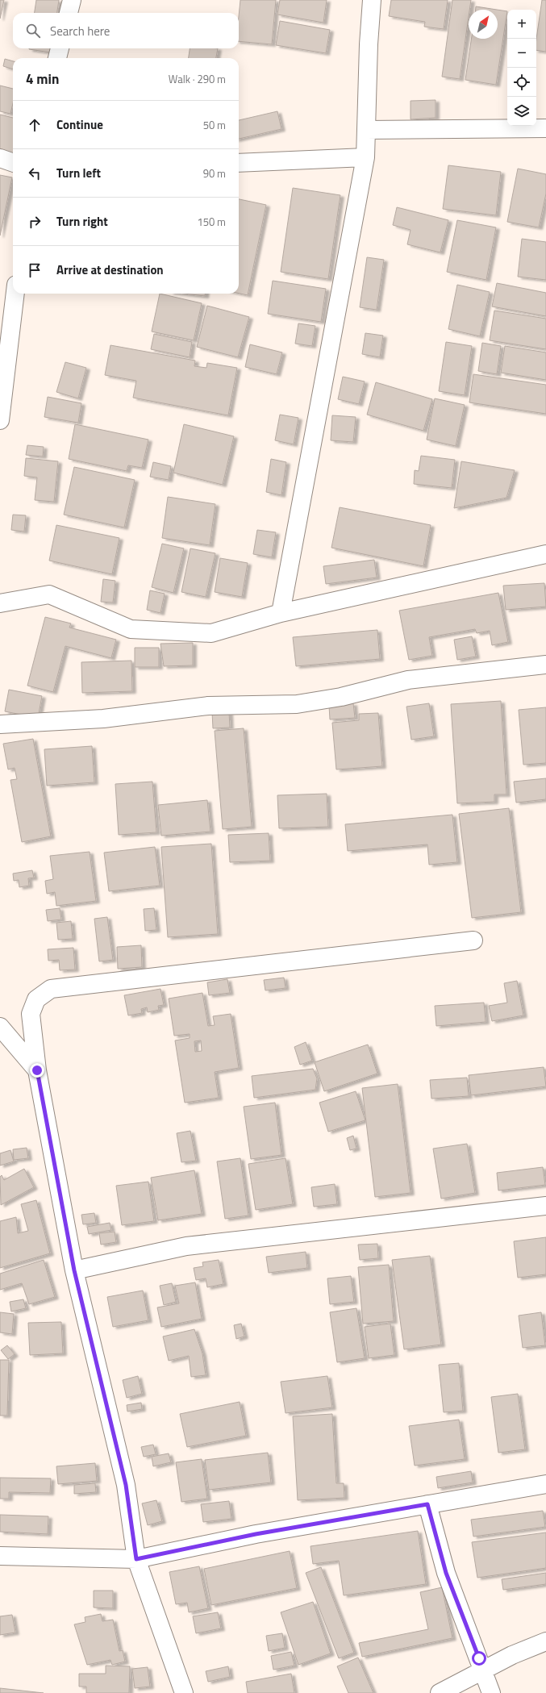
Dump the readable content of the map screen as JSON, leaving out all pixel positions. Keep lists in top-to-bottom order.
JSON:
{
  "north": "top right",
  "page": {
    "map_buttons": ["+", "−"],
    "search": "Search here",
    "heading": ["4 min", "Walk · 290 m"],
    "list": [
      ["Continue", "50 m"],
      ["Turn left", "90 m"],
      ["Turn right", "150 m"],
      "Arrive at destination"
    ]
  }
}
